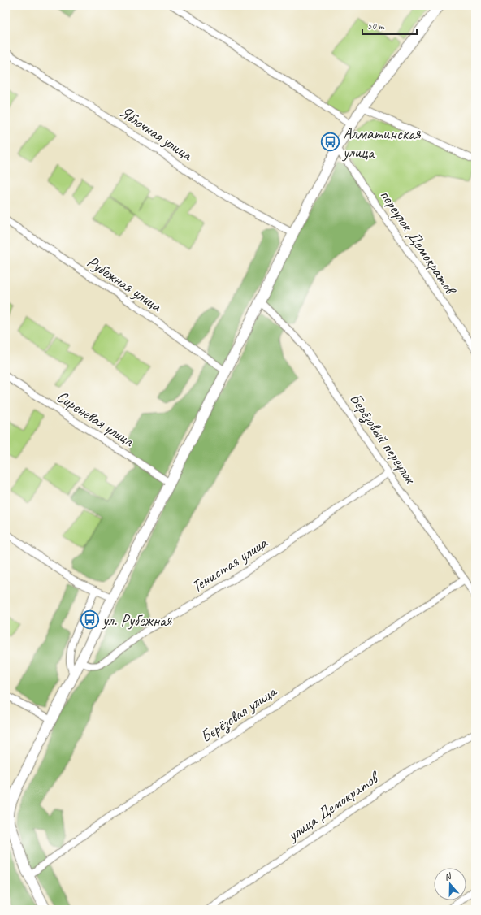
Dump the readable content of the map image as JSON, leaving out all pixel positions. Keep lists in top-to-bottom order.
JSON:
{
  "streets": {
    "street": [
      "Яблочная улица",
      "переулок Демократов",
      "Рубежная улица",
      "Сиреневая улица",
      "Берёзовый переулок",
      "Тенистая улица",
      "Берёзовая улица",
      "улица Демократов"
    ]
  },
  "crossings": [
    ["Берёзовый переулок", "Тенистая улица"],
    ["Берёзовый переулок", "Берёзовая улица"]
  ],
  "places": {
    "bus stop": ["Алматинская улица", "ул. Рубежная"]
  },
  "scale_bar": "50 m",
  "north": "top"
}
